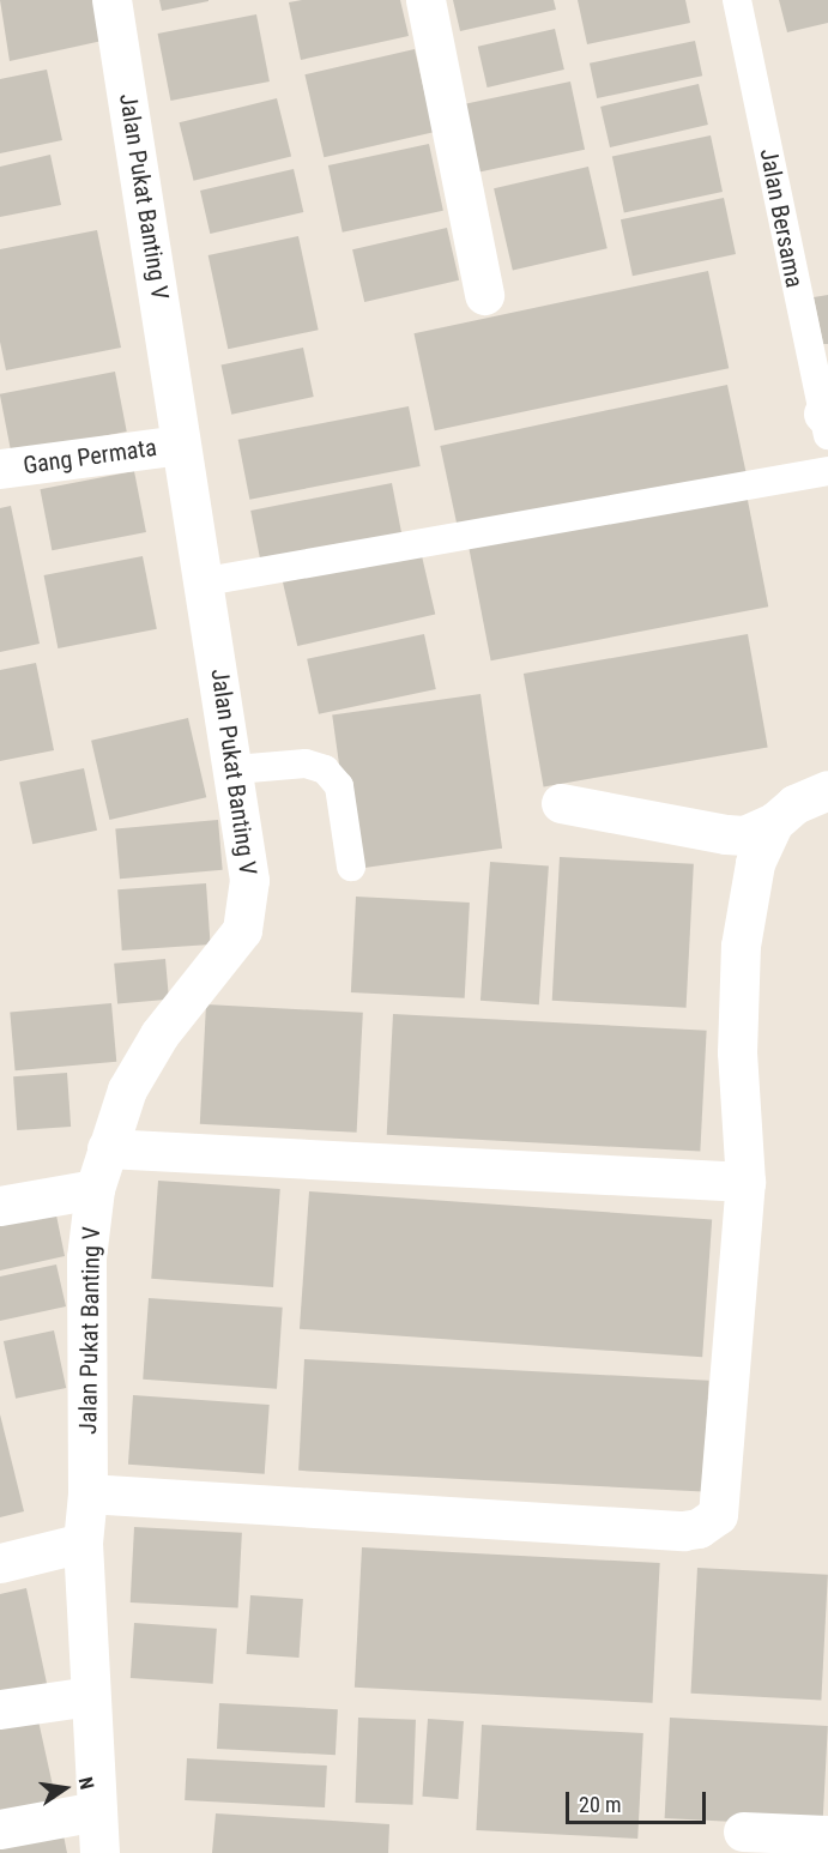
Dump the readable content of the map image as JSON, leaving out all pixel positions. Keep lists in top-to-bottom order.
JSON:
{
  "streets": {
    "street": ["Jalan Pukat Banting V", "Gang Permata"],
    "lane": ["Jalan Bersama"]
  },
  "crossings": [
    ["Jalan Pukat Banting V", "Gang Permata"]
  ],
  "scale_bar": "20 m",
  "north": "right"
}
